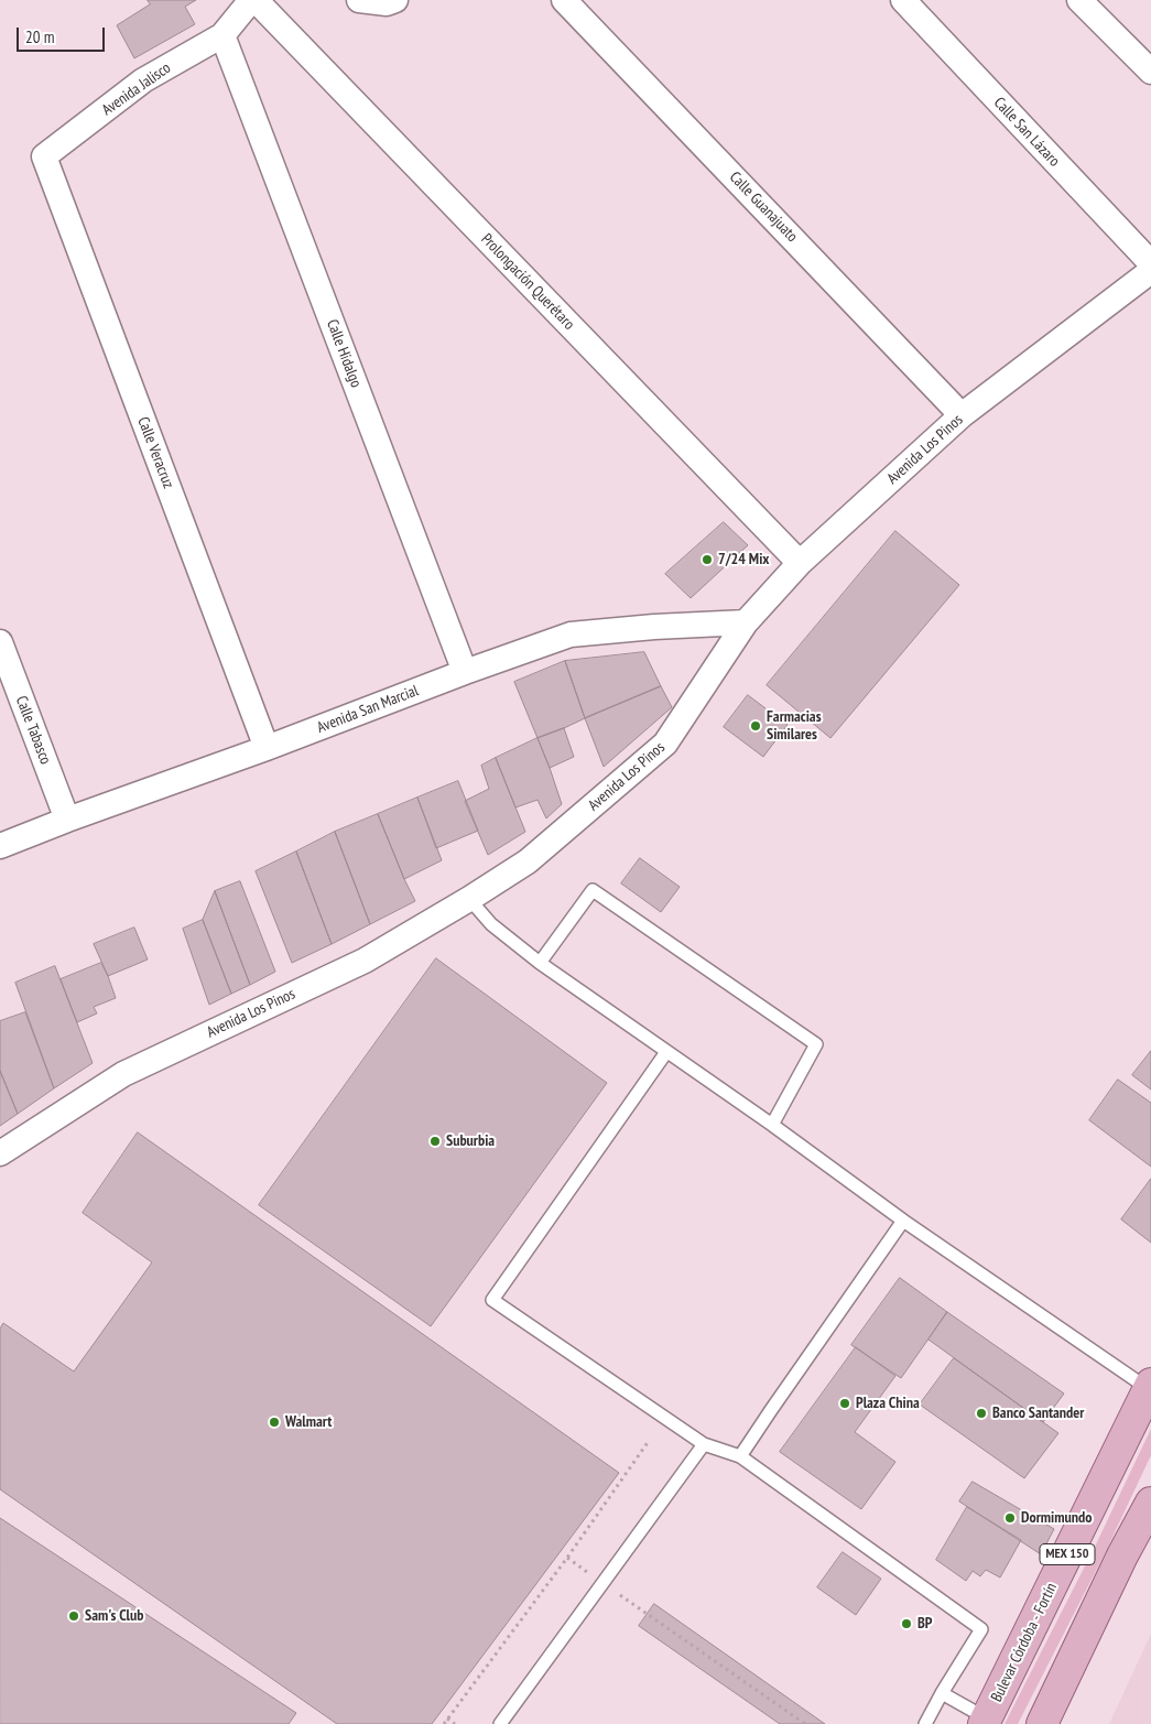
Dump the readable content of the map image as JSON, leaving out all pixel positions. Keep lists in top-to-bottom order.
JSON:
{
  "streets": {
    "main road": ["MEX 150", "Bulevar Córdoba - Fortín"],
    "street": [
      "Avenida Jalisco",
      "Calle San Lázaro",
      "Calle Guanajuato",
      "Prolongación Querétaro",
      "Calle Hidalgo",
      "Avenida Los Pinos",
      "Calle Veracruz",
      "Avenida San Marcial",
      "Calle Tabasco"
    ]
  },
  "crossings": [
    ["Avenida Jalisco", "Prolongación Querétaro"],
    ["Avenida Jalisco", "Calle Hidalgo"],
    ["Avenida Jalisco", "Calle Veracruz"],
    ["Calle Guanajuato", "Avenida Los Pinos"],
    ["Prolongación Querétaro", "Avenida Los Pinos"],
    ["Calle Hidalgo", "Avenida San Marcial"],
    ["Avenida Los Pinos", "Avenida San Marcial"],
    ["Calle Veracruz", "Avenida San Marcial"],
    ["Avenida San Marcial", "Calle Tabasco"]
  ],
  "places": [
    "7/24 Mix",
    "Farmacias Similares",
    "Suburbia",
    "Plaza China",
    "Banco Santander",
    "Walmart",
    "Dormimundo",
    "Sam's Club",
    "BP"
  ],
  "scale_bar": "20 m"
}
